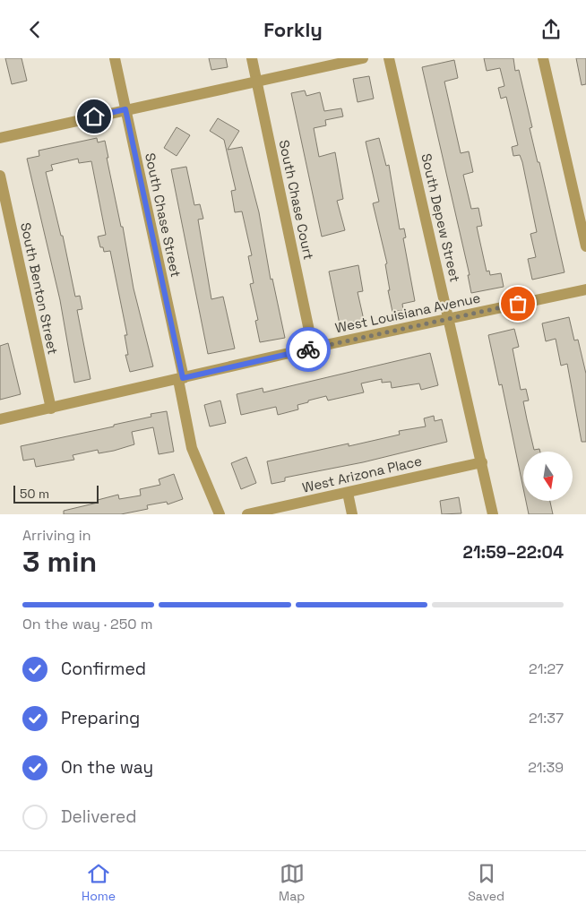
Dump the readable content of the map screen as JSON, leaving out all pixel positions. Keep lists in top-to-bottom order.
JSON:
{
  "streets": {
    "street": [
      "South Chase Court",
      "South Chase Street",
      "South Depew Street",
      "South Benton Street",
      "West Louisiana Avenue",
      "West Arizona Place"
    ]
  },
  "crossings": [
    ["South Chase Court", "West Louisiana Avenue"],
    ["South Chase Street", "West Louisiana Avenue"],
    ["South Depew Street", "West Louisiana Avenue"],
    ["South Depew Street", "West Arizona Place"],
    ["South Benton Street", "West Louisiana Avenue"]
  ],
  "scale_bar": "50 m",
  "north": "bottom",
  "page": {
    "header": "Forkly",
    "scale": "50 m",
    "heading": ["3 min", "Arriving in", "21:59–22:04"],
    "bar": "On the way · 250 m",
    "list": [
      ["Confirmed", "21:27"],
      ["Preparing", "21:37"],
      ["On the way", "21:39"],
      "Delivered"
    ],
    "tabs": ["Home", "Map", "Saved"]
  }
}
